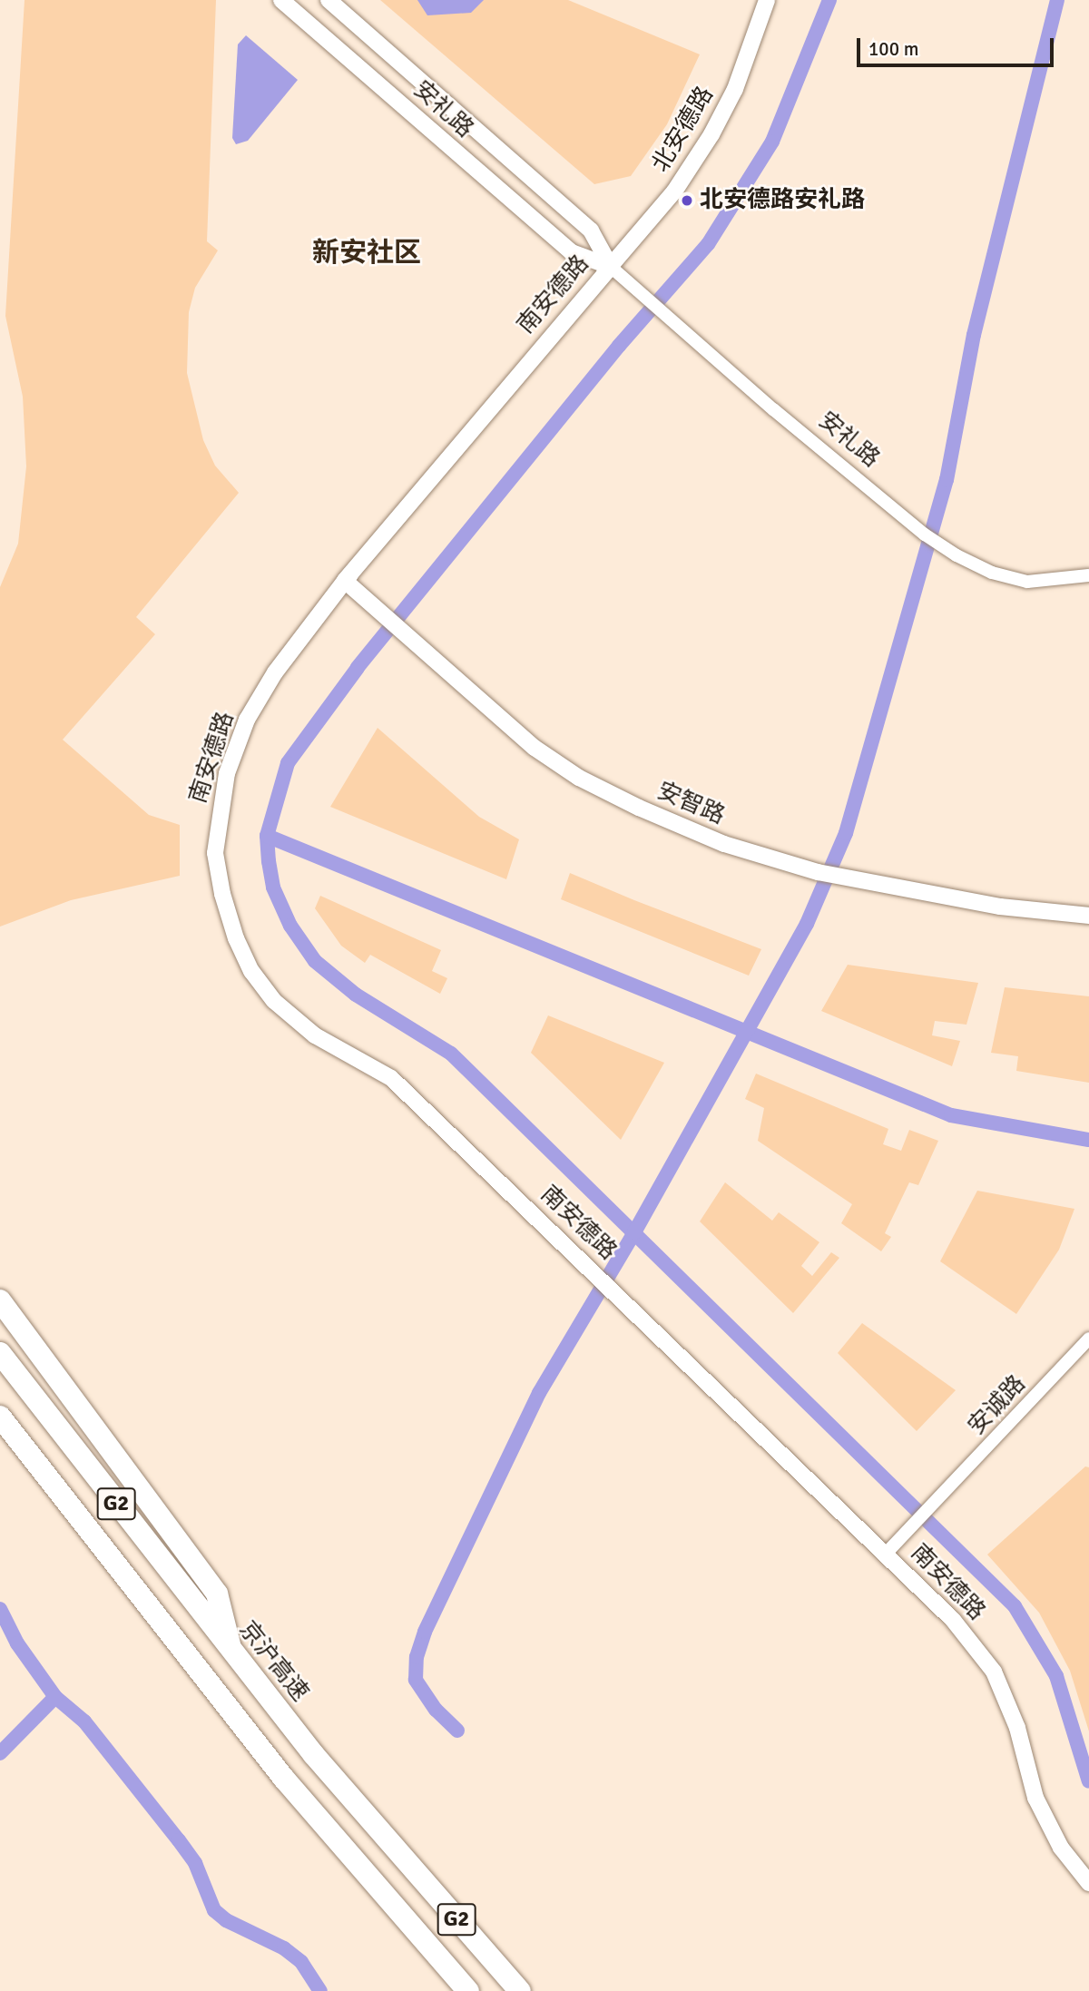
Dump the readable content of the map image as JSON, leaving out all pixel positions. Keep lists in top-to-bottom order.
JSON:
{
  "streets": {
    "highway": ["G2", "京沪高速"],
    "street": [
      "安礼路",
      "北安德路",
      "南安德路",
      "安智路",
      "安诚路"
    ]
  },
  "crossings": [
    ["安礼路", "北安德路"],
    ["安礼路", "南安德路"],
    ["北安德路", "南安德路"],
    ["南安德路", "安智路"],
    ["南安德路", "安诚路"]
  ],
  "districts": ["新安社区"],
  "places": ["北安德路安礼路"],
  "scale_bar": "100 m"
}
